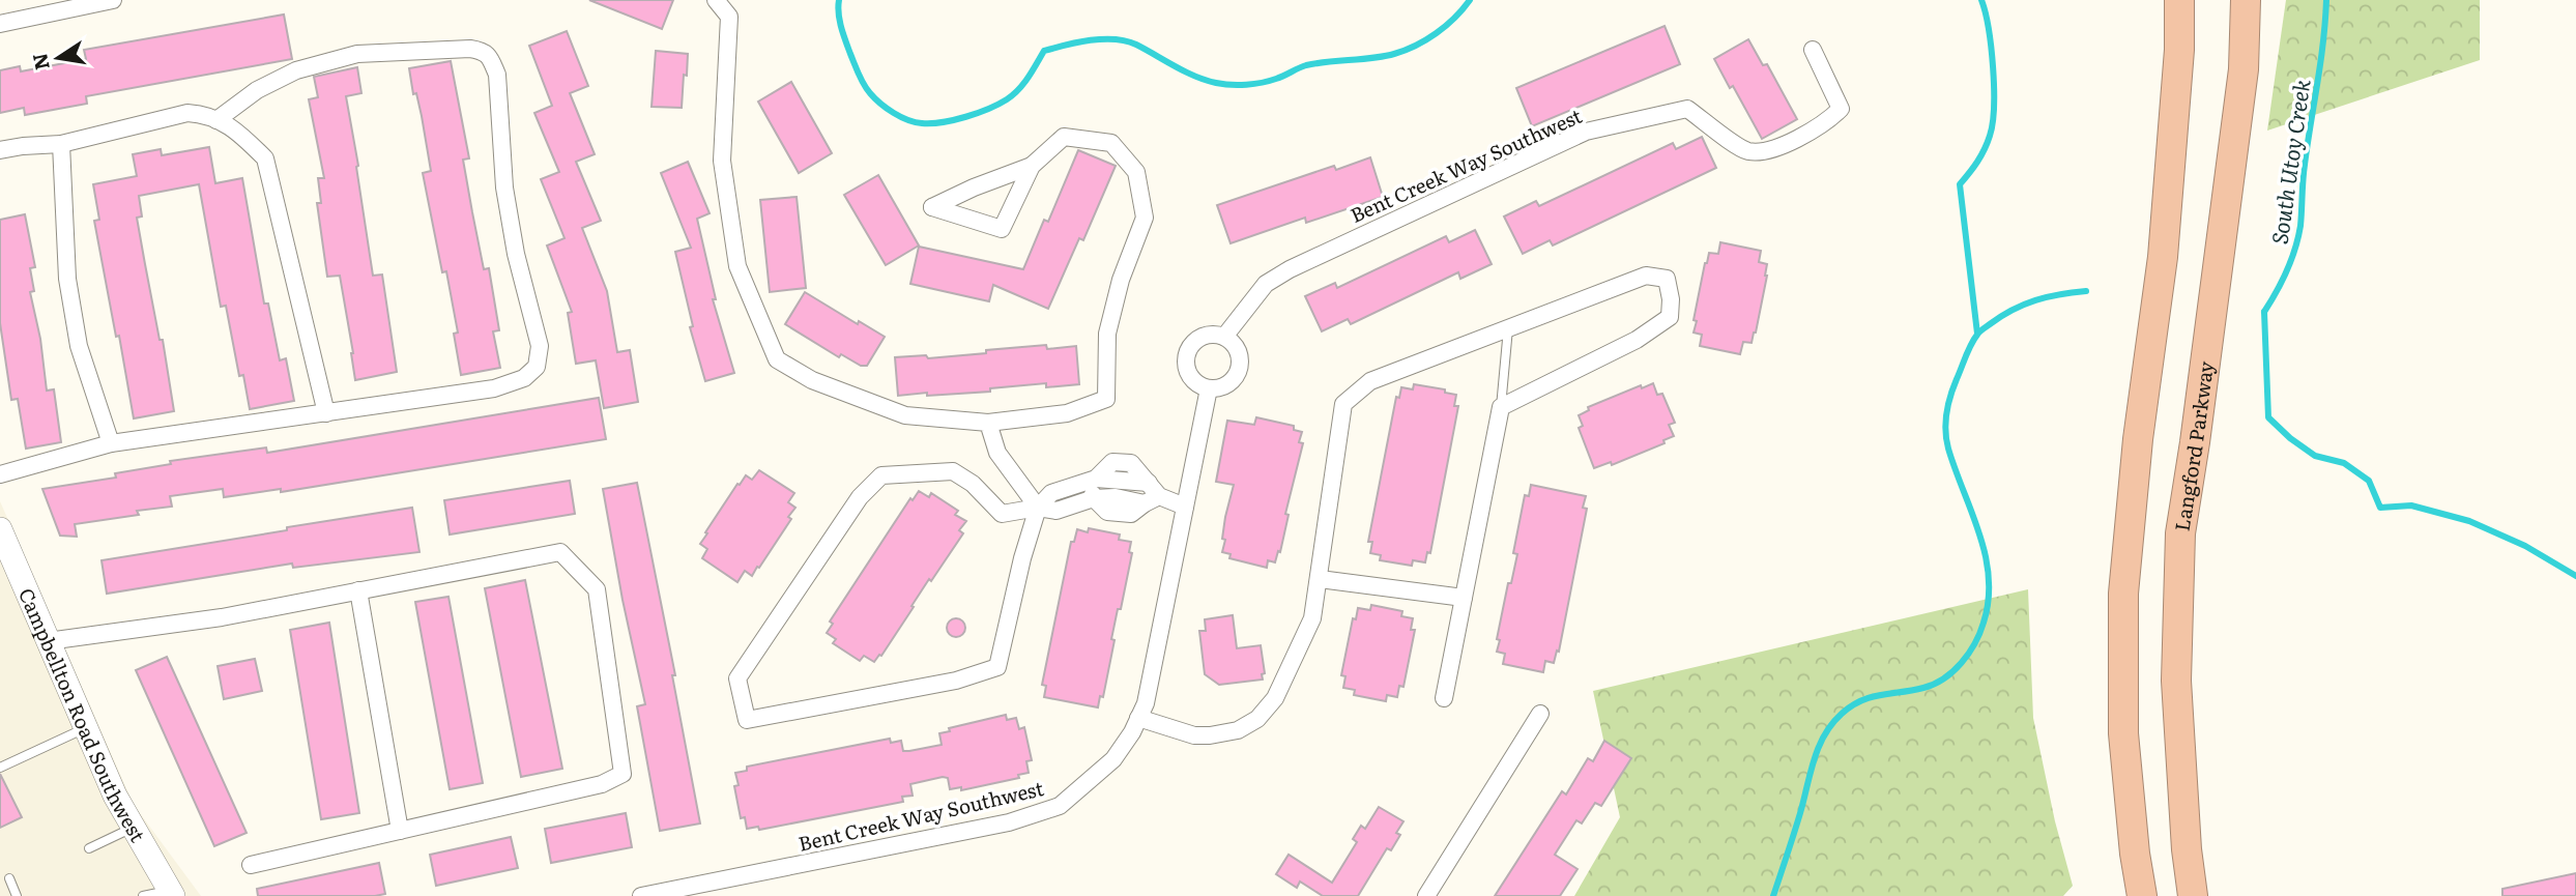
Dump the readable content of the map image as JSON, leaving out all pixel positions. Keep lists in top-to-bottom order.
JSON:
{
  "streets": {
    "highway": ["Langford Parkway"],
    "main road": ["Campbellton Road Southwest"],
    "street": ["Bent Creek Way Southwest"]
  },
  "water": ["South Utoy Creek"],
  "north": "left"
}
